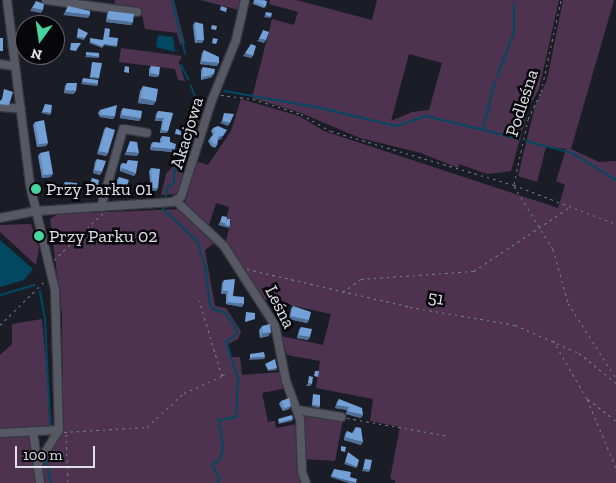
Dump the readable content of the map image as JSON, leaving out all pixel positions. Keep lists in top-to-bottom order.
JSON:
{
  "streets": {
    "street": ["Akacjowa", "Leśna"],
    "path": ["Podleśna", "51"]
  },
  "crossings": [
    ["Akacjowa", "Leśna"],
    ["51", "Leśna"]
  ],
  "places": ["Przy Parku 01", "Przy Parku 02"],
  "scale_bar": "100 m",
  "north": "bottom"
}
